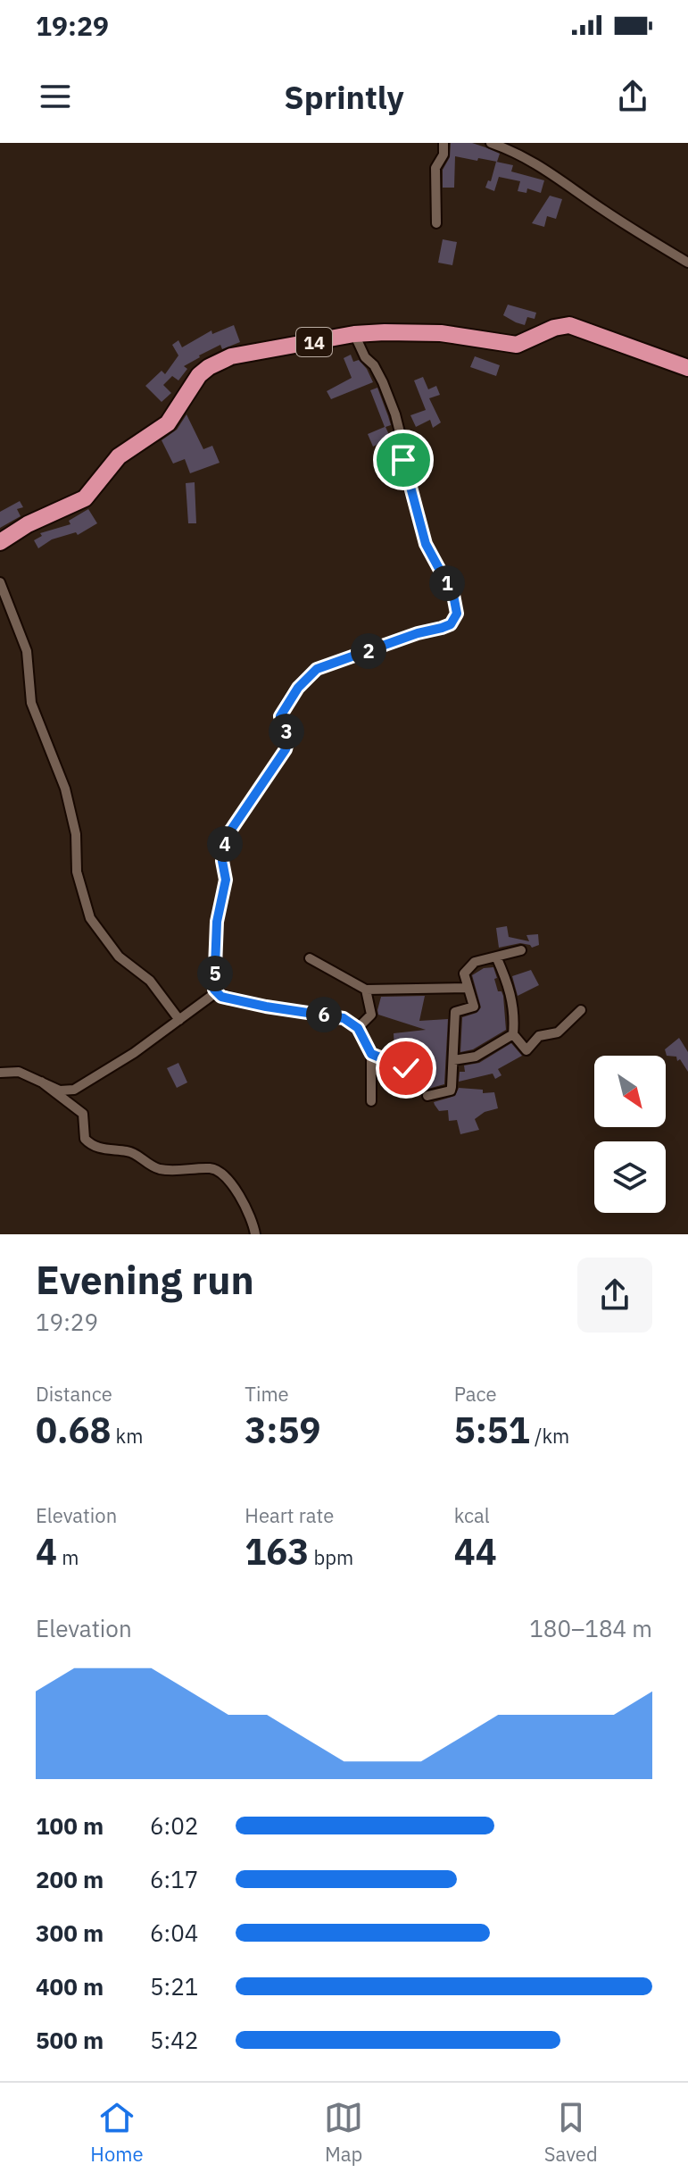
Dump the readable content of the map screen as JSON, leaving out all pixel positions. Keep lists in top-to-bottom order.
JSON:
{
  "streets": {
    "highway": ["14"]
  },
  "north": "bottom right",
  "page": {
    "status": "19:29",
    "header": "Sprintly",
    "pins": [
      "1",
      "2",
      "3",
      "4",
      "5",
      "6"
    ],
    "heading": ["Evening run", "19:29"],
    "stats": [
      ["Distance", "0.68 km"],
      ["Time", "3:59"],
      ["Pace", "5:51 /km"],
      ["Elevation", "4 m"],
      ["Heart rate", "163 bpm"],
      ["kcal", "44"]
    ],
    "chart": ["Elevation", "180–184 m"],
    "list": [
      {
        "name": "100 m",
        "note": "6:02"
      },
      {
        "name": "200 m",
        "note": "6:17"
      },
      {
        "name": "300 m",
        "note": "6:04"
      },
      {
        "name": "400 m",
        "note": "5:21"
      },
      {
        "name": "500 m",
        "note": "5:42"
      }
    ],
    "tabs": ["Home", "Map", "Saved"]
  }
}
